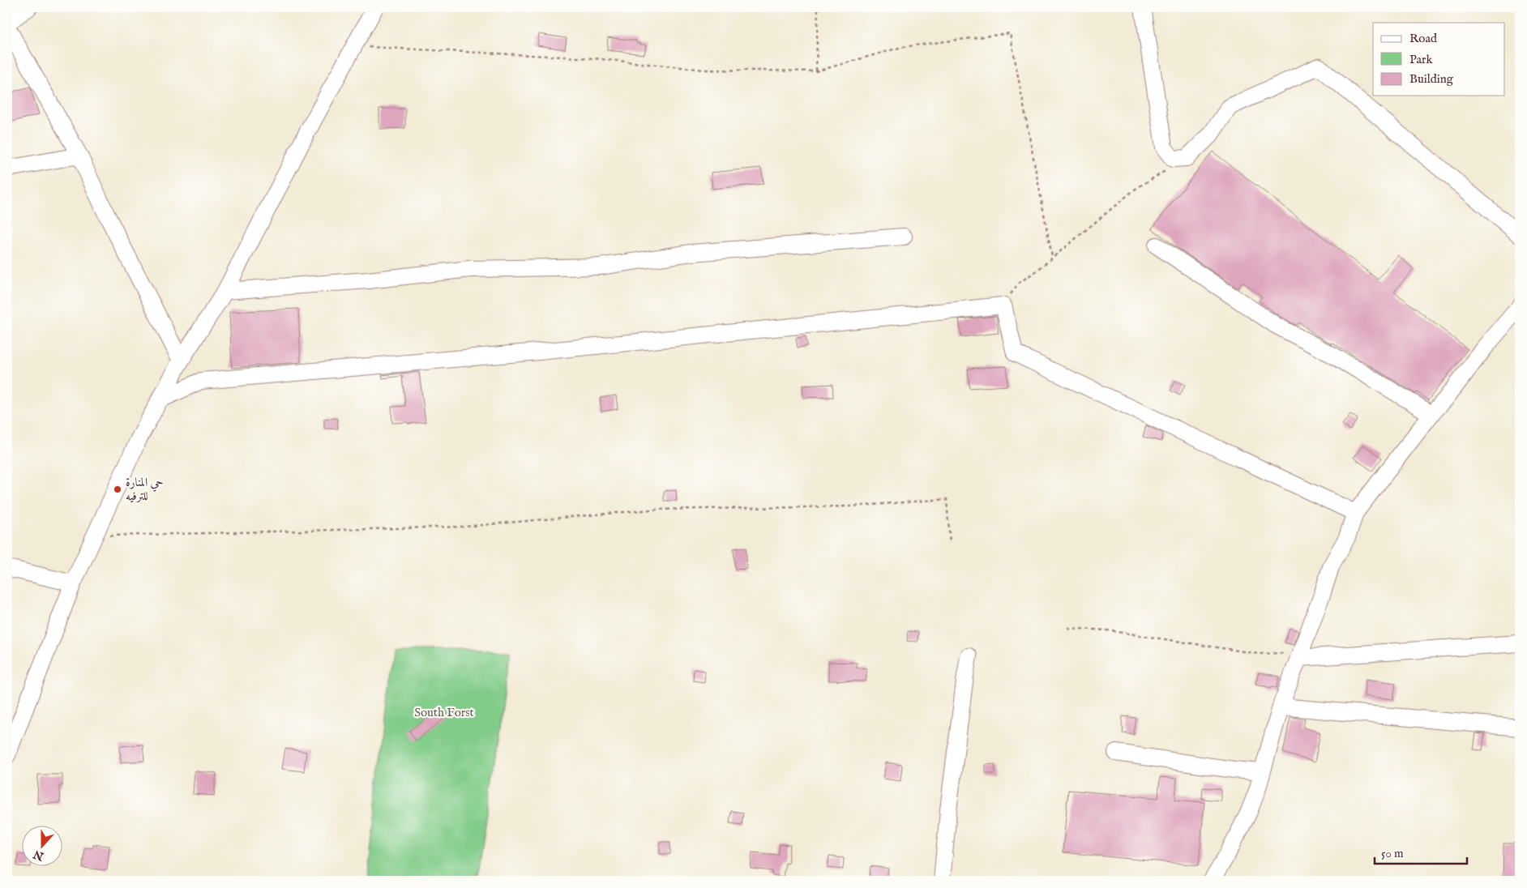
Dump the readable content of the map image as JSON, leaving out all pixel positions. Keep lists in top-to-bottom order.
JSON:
{
  "parks": ["South Forst"],
  "places": ["حي المنارة للترفيه"],
  "legend": ["Road", "Park", "Building"],
  "scale_bar": "50 m",
  "north": "bottom"
}
